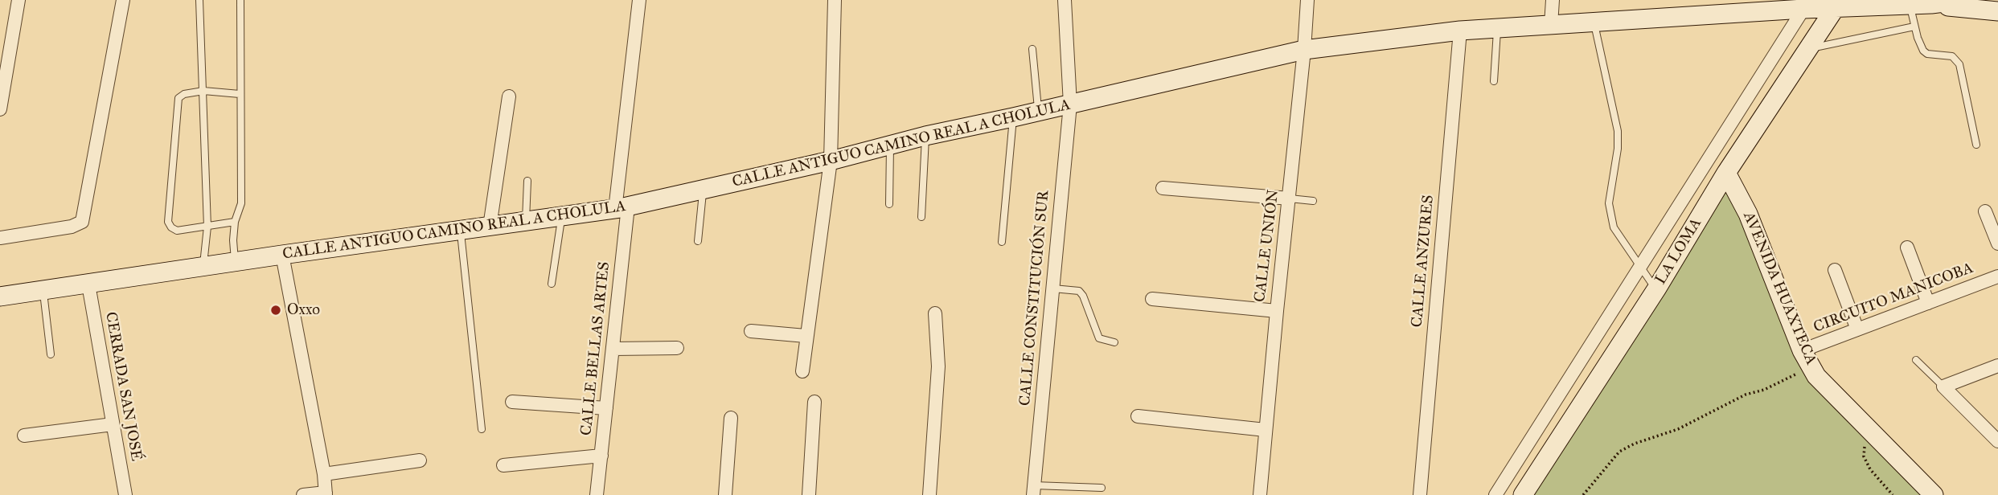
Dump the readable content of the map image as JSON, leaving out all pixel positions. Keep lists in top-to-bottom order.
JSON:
{
  "streets": {
    "main road": ["CALLE ANTIGUO CAMINO REAL A CHOLULA", "LA LOMA", "AVENIDA HUAXTECA"],
    "street": [
      "CALLE UNIÓN",
      "CALLE ANZURES",
      "CALLE CONSTITUCIÓN SUR",
      "CIRCUITO MANICOBA",
      "CALLE BELLAS ARTES",
      "CERRADA SAN JOSÉ"
    ]
  },
  "crossings": [
    ["CALLE ANTIGUO CAMINO REAL A CHOLULA", "CALLE UNIÓN"],
    ["CALLE ANTIGUO CAMINO REAL A CHOLULA", "LA LOMA"],
    ["CALLE ANTIGUO CAMINO REAL A CHOLULA", "CALLE ANZURES"],
    ["CALLE ANTIGUO CAMINO REAL A CHOLULA", "CALLE CONSTITUCIÓN SUR"],
    ["CALLE ANTIGUO CAMINO REAL A CHOLULA", "CALLE BELLAS ARTES"],
    ["CALLE ANTIGUO CAMINO REAL A CHOLULA", "CERRADA SAN JOSÉ"],
    ["LA LOMA", "AVENIDA HUAXTECA"],
    ["AVENIDA HUAXTECA", "CIRCUITO MANICOBA"]
  ],
  "places": ["Oxxo"]
}
